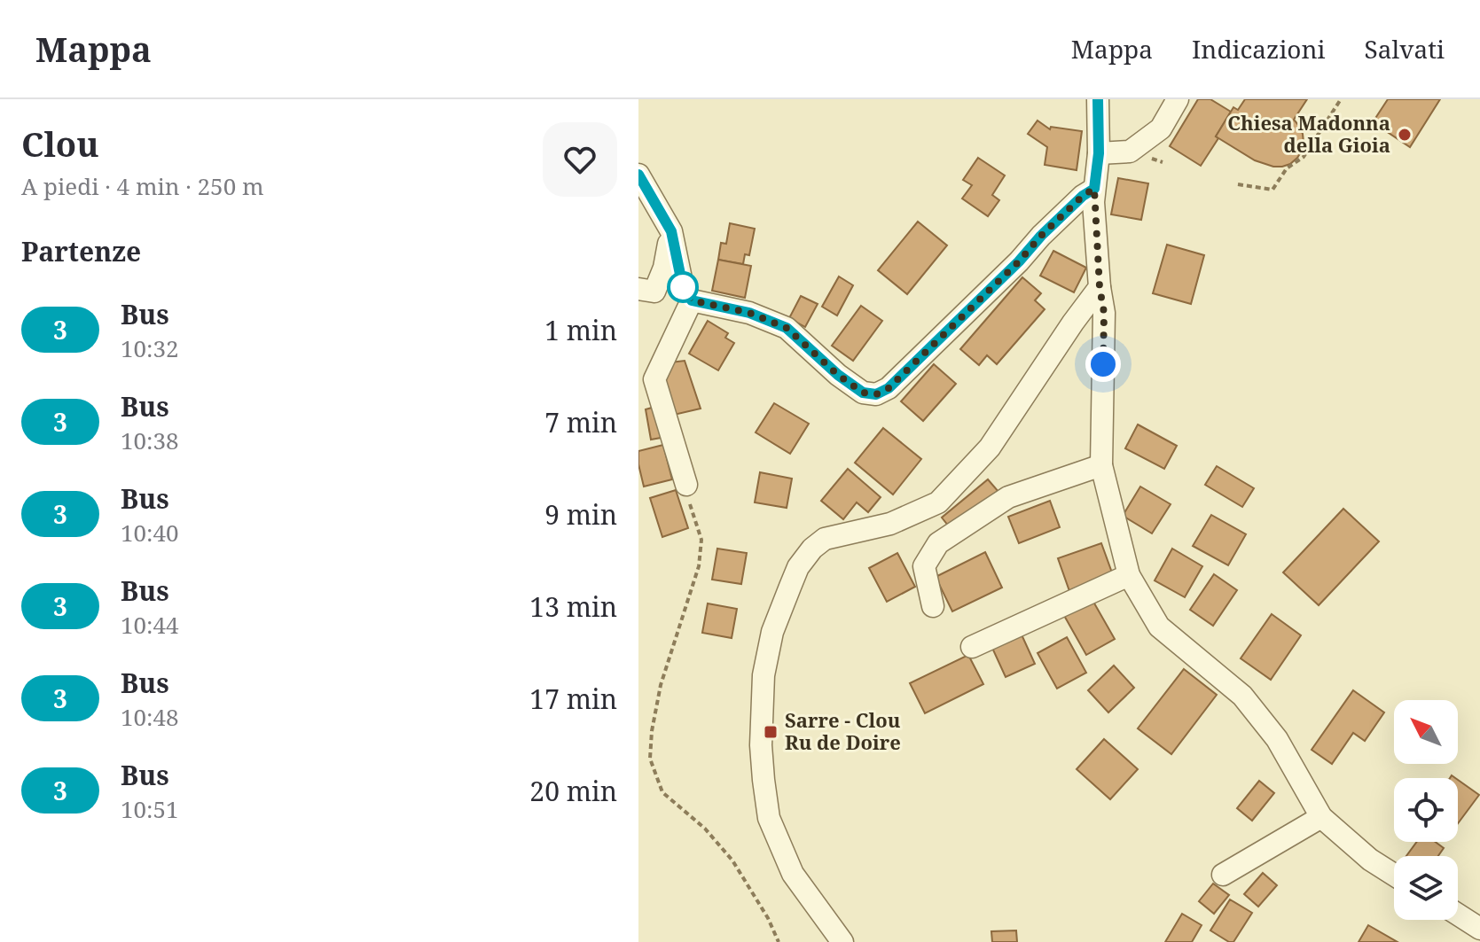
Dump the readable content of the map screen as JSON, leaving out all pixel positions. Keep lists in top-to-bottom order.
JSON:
{
  "places": {
    "other": ["Chiesa Madonna della Gioia"],
    "transit": ["Sarre - Clou Ru de Doire"]
  },
  "lines": ["bus line 3"],
  "north": "top left",
  "page": {
    "header": "Mappa",
    "nav": ["Mappa", "Indicazioni", "Salvati"],
    "heading": [
      ["Clou", "A piedi · 4 min · 250 m"],
      "Partenze"
    ],
    "list": [
      {
        "mark": "3",
        "name": "Bus",
        "note": "10:32",
        "value": "1 min"
      },
      {
        "mark": "3",
        "name": "Bus",
        "note": "10:38",
        "value": "7 min"
      },
      {
        "mark": "3",
        "name": "Bus",
        "note": "10:40",
        "value": "9 min"
      },
      {
        "mark": "3",
        "name": "Bus",
        "note": "10:44",
        "value": "13 min"
      },
      {
        "mark": "3",
        "name": "Bus",
        "note": "10:48",
        "value": "17 min"
      },
      {
        "mark": "3",
        "name": "Bus",
        "note": "10:51",
        "value": "20 min"
      }
    ]
  }
}
